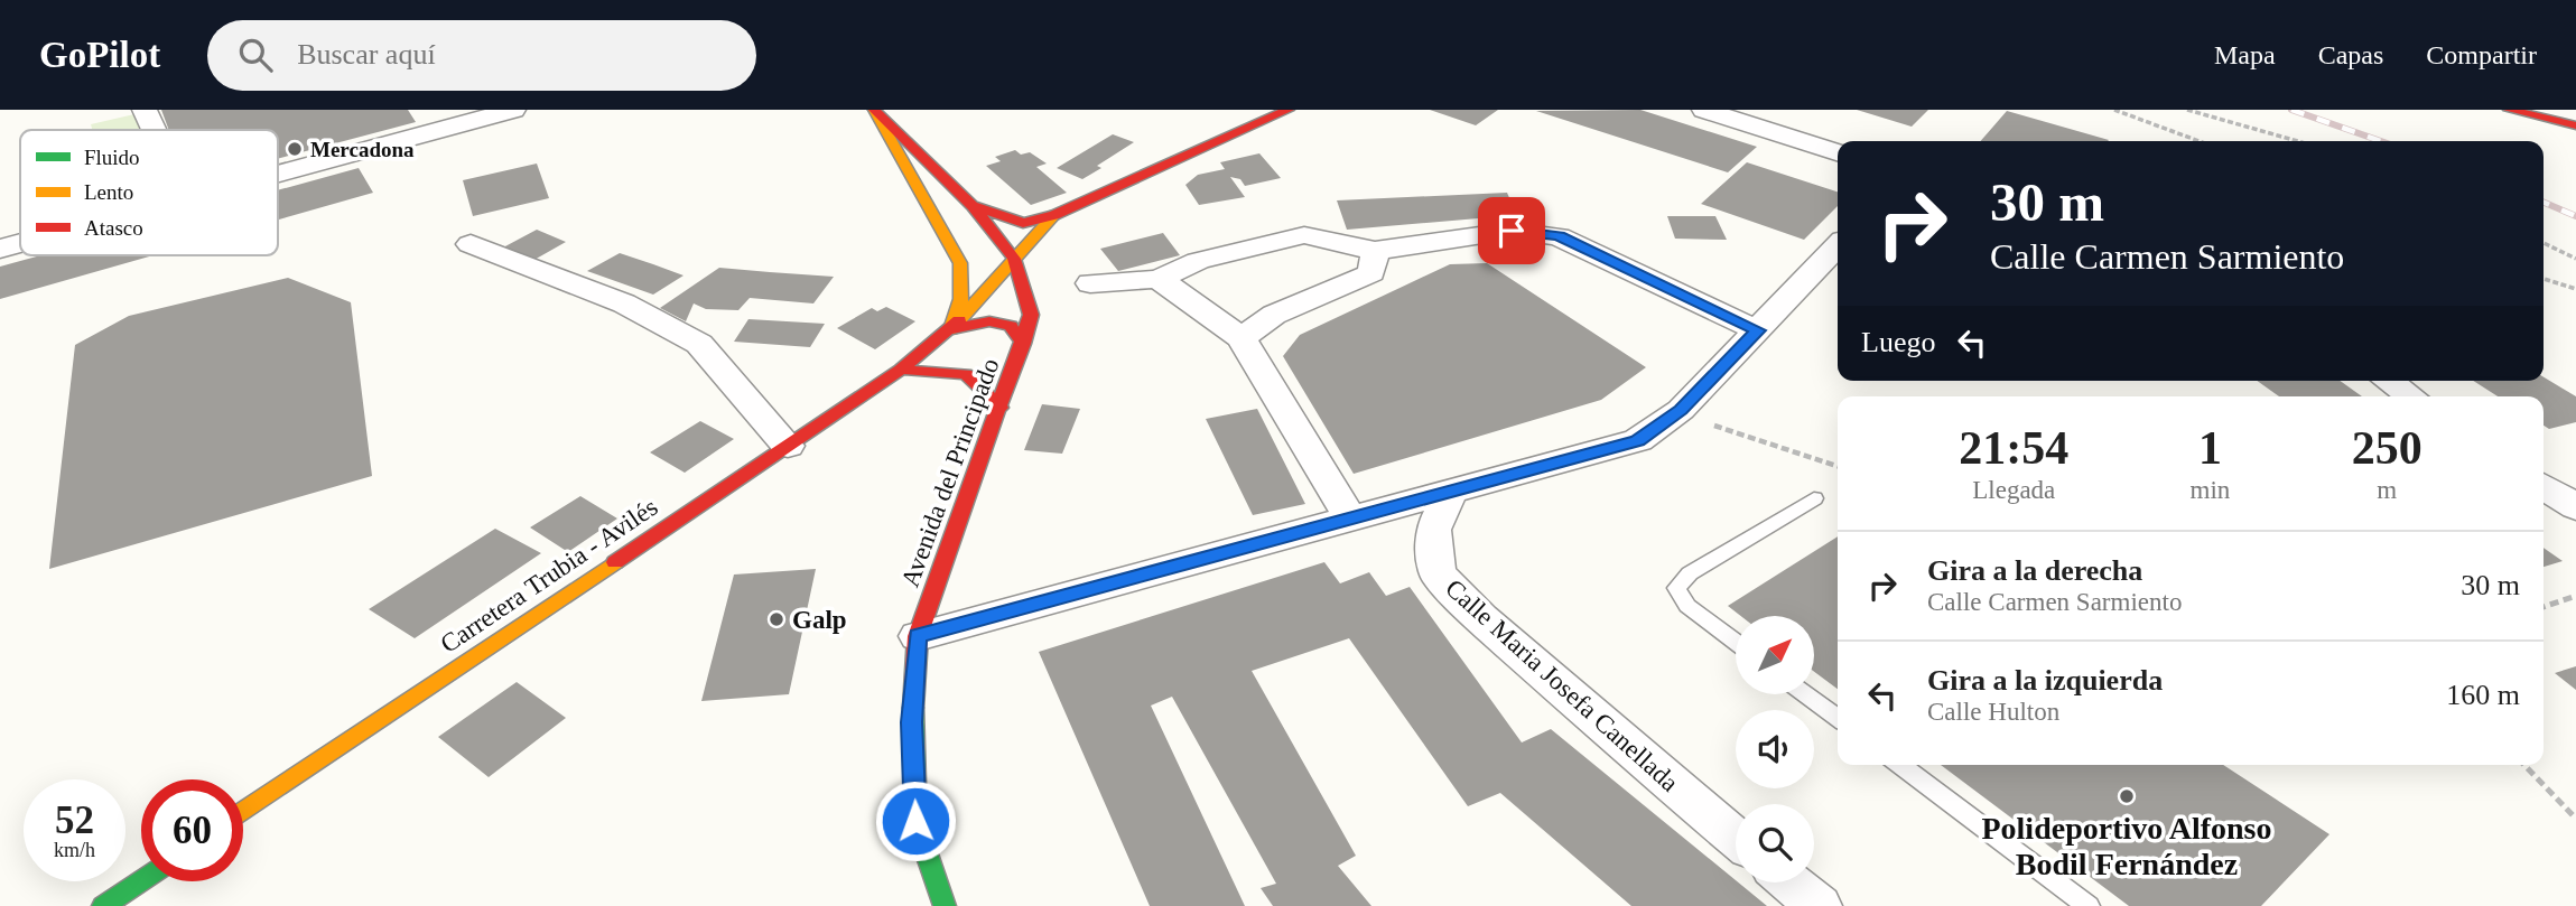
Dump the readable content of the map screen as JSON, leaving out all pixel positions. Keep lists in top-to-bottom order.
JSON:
{
  "streets": {
    "main road": ["Avenida del Principado", "Carretera Trubia - Avilés"],
    "street": ["Calle Maria Josefa Canellada"]
  },
  "crossings": [
    ["Avenida del Principado", "Carretera Trubia - Avilés"]
  ],
  "places": ["Mercadona", "Galp", "Polideportivo Alfonso Bodil Fernández"],
  "legend": ["Fluido", "Lento", "Atasco"],
  "north": "top right",
  "page": {
    "header": "GoPilot",
    "search": "Buscar aquí",
    "nav": ["Mapa", "Capas", "Compartir"],
    "turn": ["30 m", "Calle Carmen Sarmiento"],
    "then": "Luego",
    "eta": [
      "21:54",
      "Llegada",
      "1",
      "min",
      "250",
      "m"
    ],
    "list": [
      {
        "name": "Gira a la derecha",
        "note": "Calle Carmen Sarmiento",
        "value": "30 m"
      },
      {
        "name": "Gira a la izquierda",
        "note": "Calle Hulton",
        "value": "160 m"
      }
    ],
    "speed": "52 km/h",
    "limit": "60"
  }
}
